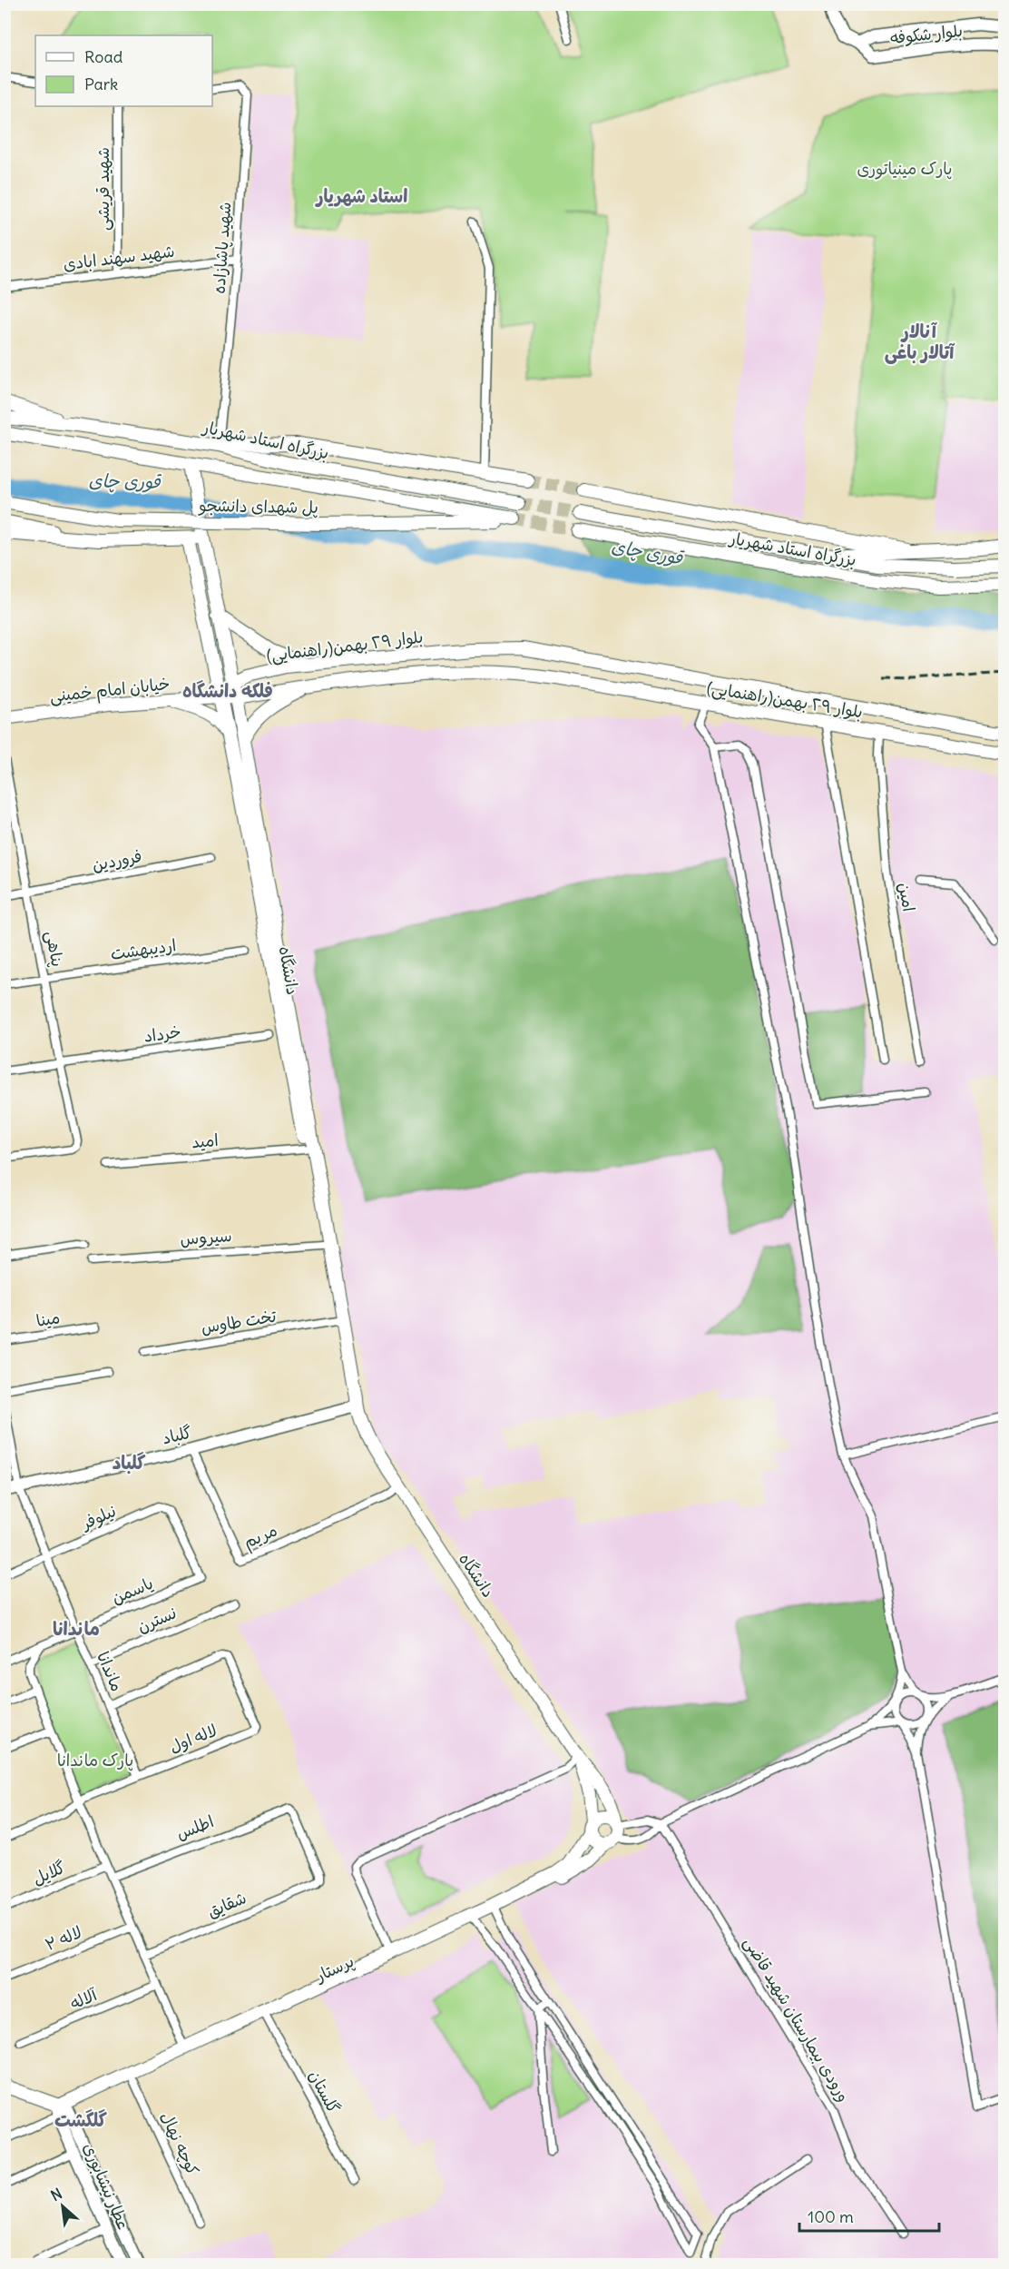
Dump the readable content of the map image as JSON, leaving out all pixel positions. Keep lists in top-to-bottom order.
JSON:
{
  "streets": {
    "main road": [
      "بلوار شکوفه",
      "بزرگراه استاد شهریار",
      "پل شهدای دانشجو",
      "بلوار ٢٩ بهمن(راهنمایی)",
      "خیابان امام خمینی",
      "دانشگاه",
      "گلباد",
      "پرستار",
      "عطار نیشابوری"
    ],
    "street": [
      "شهید قریشی",
      "شهید پاشازاده",
      "شهید سهند ابادی",
      "فروردین",
      "امین",
      "پناهی",
      "اردیبهشت",
      "خرداد",
      "امید",
      "سیروس",
      "مینا",
      "تخت طاوس",
      "نیلوفر",
      "مریم",
      "یاسمن",
      "نسترن",
      "ماندانا",
      "لاله اول",
      "اطلس",
      "گلایل",
      "شقایق",
      "لاله ۲",
      "آلاله",
      "ورودی بیمارستان شهید قاضی",
      "گلستان",
      "کوچه نهال"
    ]
  },
  "crossings": [
    ["شهید قریشی", "شهید سهند ابادی"],
    ["شهید پاشازاده", "شهید سهند ابادی"],
    ["شهید پاشازاده", "بزرگراه استاد شهریار"],
    ["پل شهدای دانشجو", "دانشگاه"],
    ["بلوار ٢٩ بهمن(راهنمایی)", "خیابان امام خمینی"],
    ["بلوار ٢٩ بهمن(راهنمایی)", "امین"],
    ["بلوار ٢٩ بهمن(راهنمایی)", "دانشگاه"],
    ["خیابان امام خمینی", "دانشگاه"],
    ["فروردین", "پناهی"],
    ["پناهی", "اردیبهشت"],
    ["پناهی", "خرداد"],
    ["دانشگاه", "امید"],
    ["دانشگاه", "سیروس"],
    ["دانشگاه", "تخت طاوس"],
    ["دانشگاه", "گلباد"],
    ["دانشگاه", "مریم"],
    ["دانشگاه", "پرستار"],
    ["گلباد", "مریم"],
    ["گلباد", "ماندانا"],
    ["نیلوفر", "یاسمن"],
    ["نیلوفر", "ماندانا"],
    ["یاسمن", "ماندانا"],
    ["نسترن", "ماندانا"],
    ["ماندانا", "لاله اول"],
    ["اطلس", "شقایق"],
    ["پرستار", "گلستان"],
    ["پرستار", "کوچه نهال"],
    ["پرستار", "عطار نیشابوری"]
  ],
  "districts": [
    "استاد شهریار",
    "آنالار آتالار باغی",
    "فلکه دانشگاه",
    "گلباد",
    "ماندانا",
    "گلگشت"
  ],
  "water": ["قوری چای"],
  "parks": ["پارک مینیاتوری", "پارک ماندانا"],
  "legend": ["Road", "Park"],
  "scale_bar": "100 m",
  "north": "top left"
}
